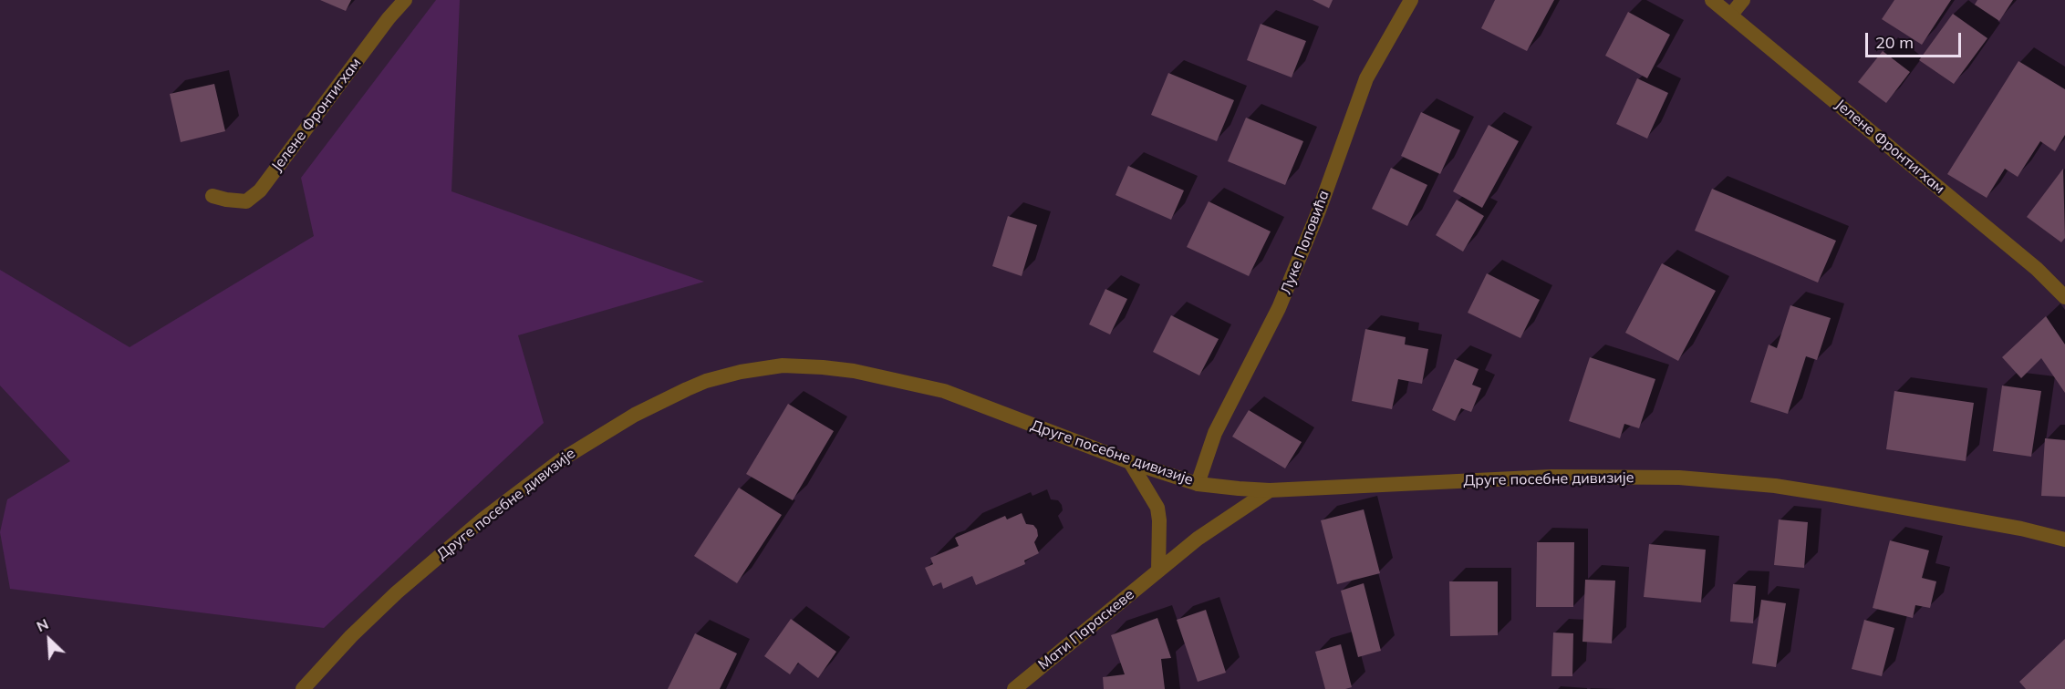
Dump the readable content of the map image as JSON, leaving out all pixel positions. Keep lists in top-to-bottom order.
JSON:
{
  "streets": {
    "street": [
      "Јелене Фронтигхам",
      "Луке Поповића",
      "Друге посебне дивизије",
      "Мати Параскеве"
    ]
  },
  "crossings": [
    ["Луке Поповића", "Друге посебне дивизије"],
    ["Друге посебне дивизије", "Мати Параскеве"]
  ],
  "scale_bar": "20 m",
  "north": "top left"
}
